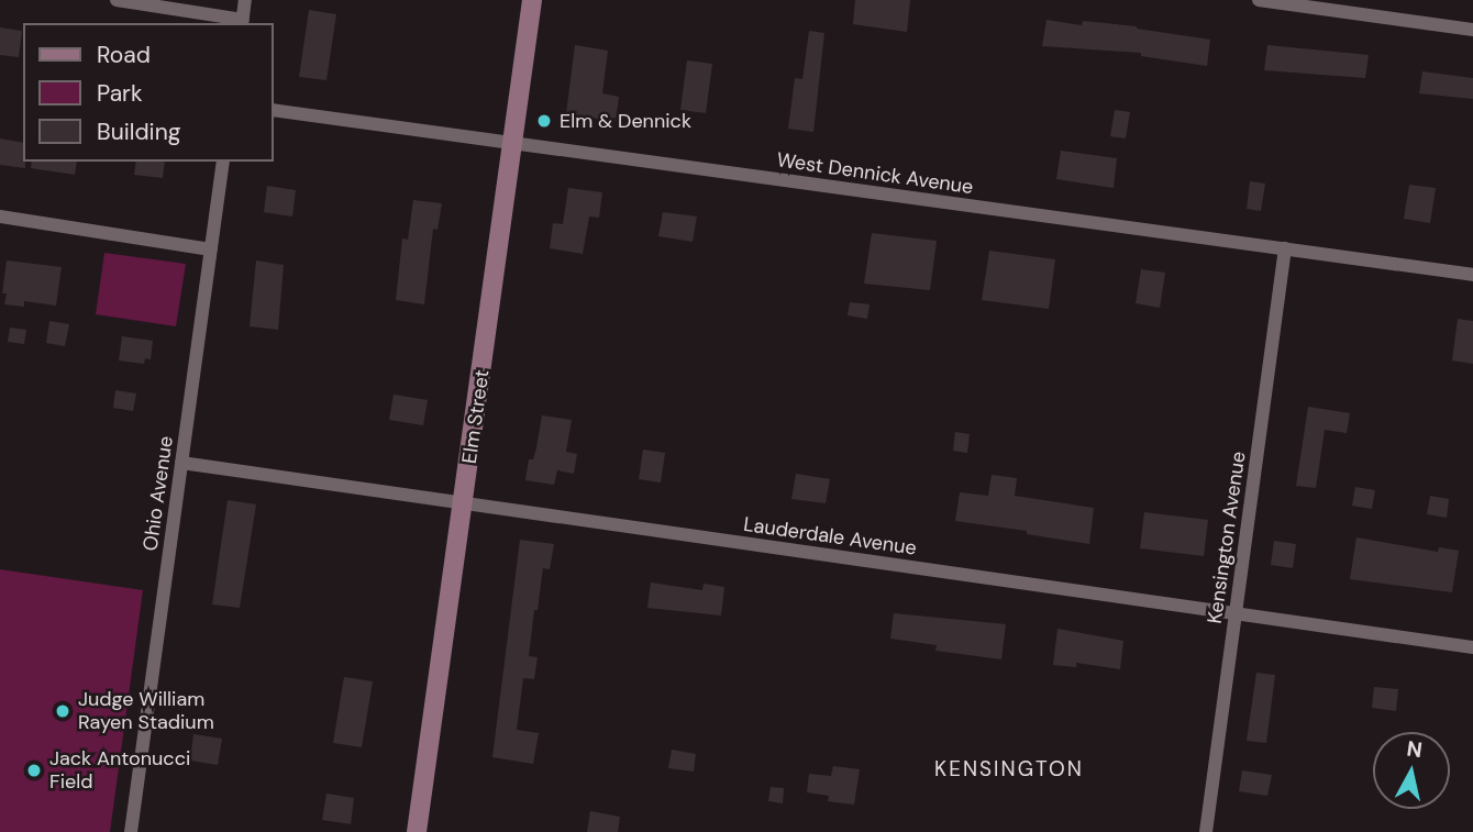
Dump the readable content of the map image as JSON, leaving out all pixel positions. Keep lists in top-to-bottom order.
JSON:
{
  "streets": {
    "street": [
      "West Dennick Avenue",
      "Elm Street",
      "Ohio Avenue",
      "Lauderdale Avenue",
      "Kensington Avenue"
    ]
  },
  "crossings": [
    ["West Dennick Avenue", "Elm Street"],
    ["West Dennick Avenue", "Kensington Avenue"],
    ["Elm Street", "Lauderdale Avenue"],
    ["Ohio Avenue", "Lauderdale Avenue"],
    ["Lauderdale Avenue", "Kensington Avenue"]
  ],
  "districts": ["KENSINGTON"],
  "places": ["Elm & Dennick", "Judge William Rayen Stadium", "Jack Antonucci Field"],
  "legend": ["Road", "Park", "Building"],
  "north": "top"
}
